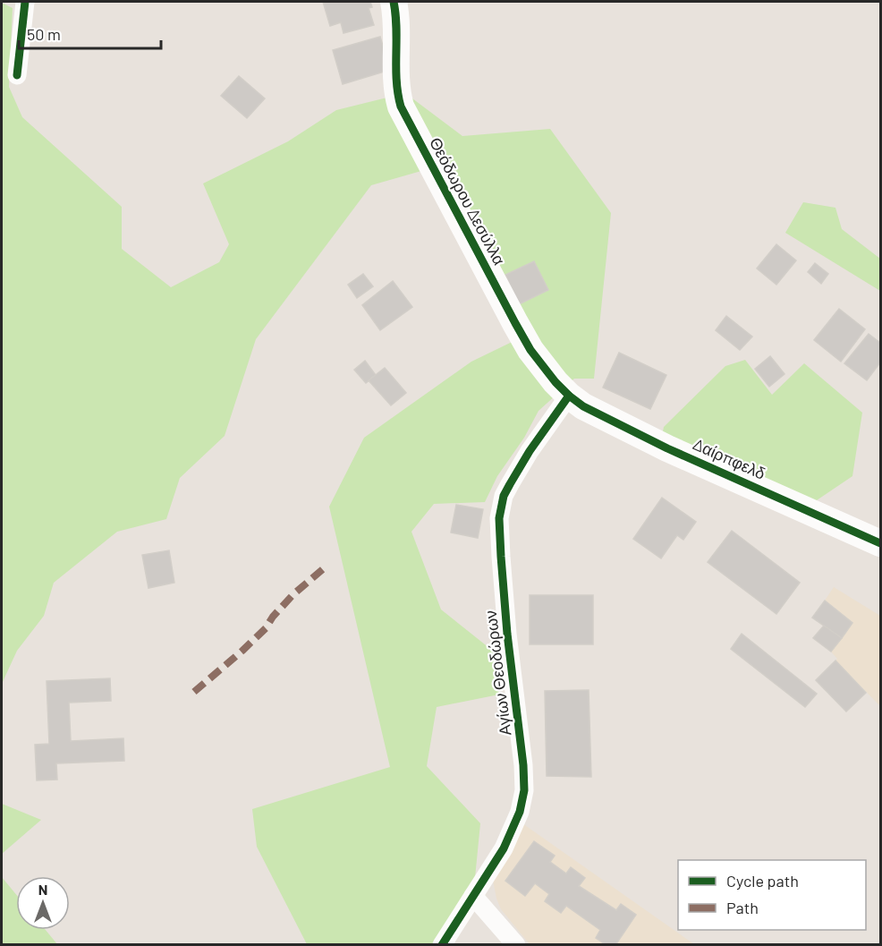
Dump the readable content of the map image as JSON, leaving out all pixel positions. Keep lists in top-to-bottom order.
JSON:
{
  "streets": {
    "street": ["Θεόδωρου Δεσύλλα", "Δαίρπφελδ", "Αγίων Θεοδώρων"]
  },
  "crossings": [
    ["Θεόδωρου Δεσύλλα", "Δαίρπφελδ"],
    ["Θεόδωρου Δεσύλλα", "Αγίων Θεοδώρων"],
    ["Δαίρπφελδ", "Αγίων Θεοδώρων"]
  ],
  "legend": ["Cycle path", "Path"],
  "scale_bar": "50 m",
  "north": "top"
}
